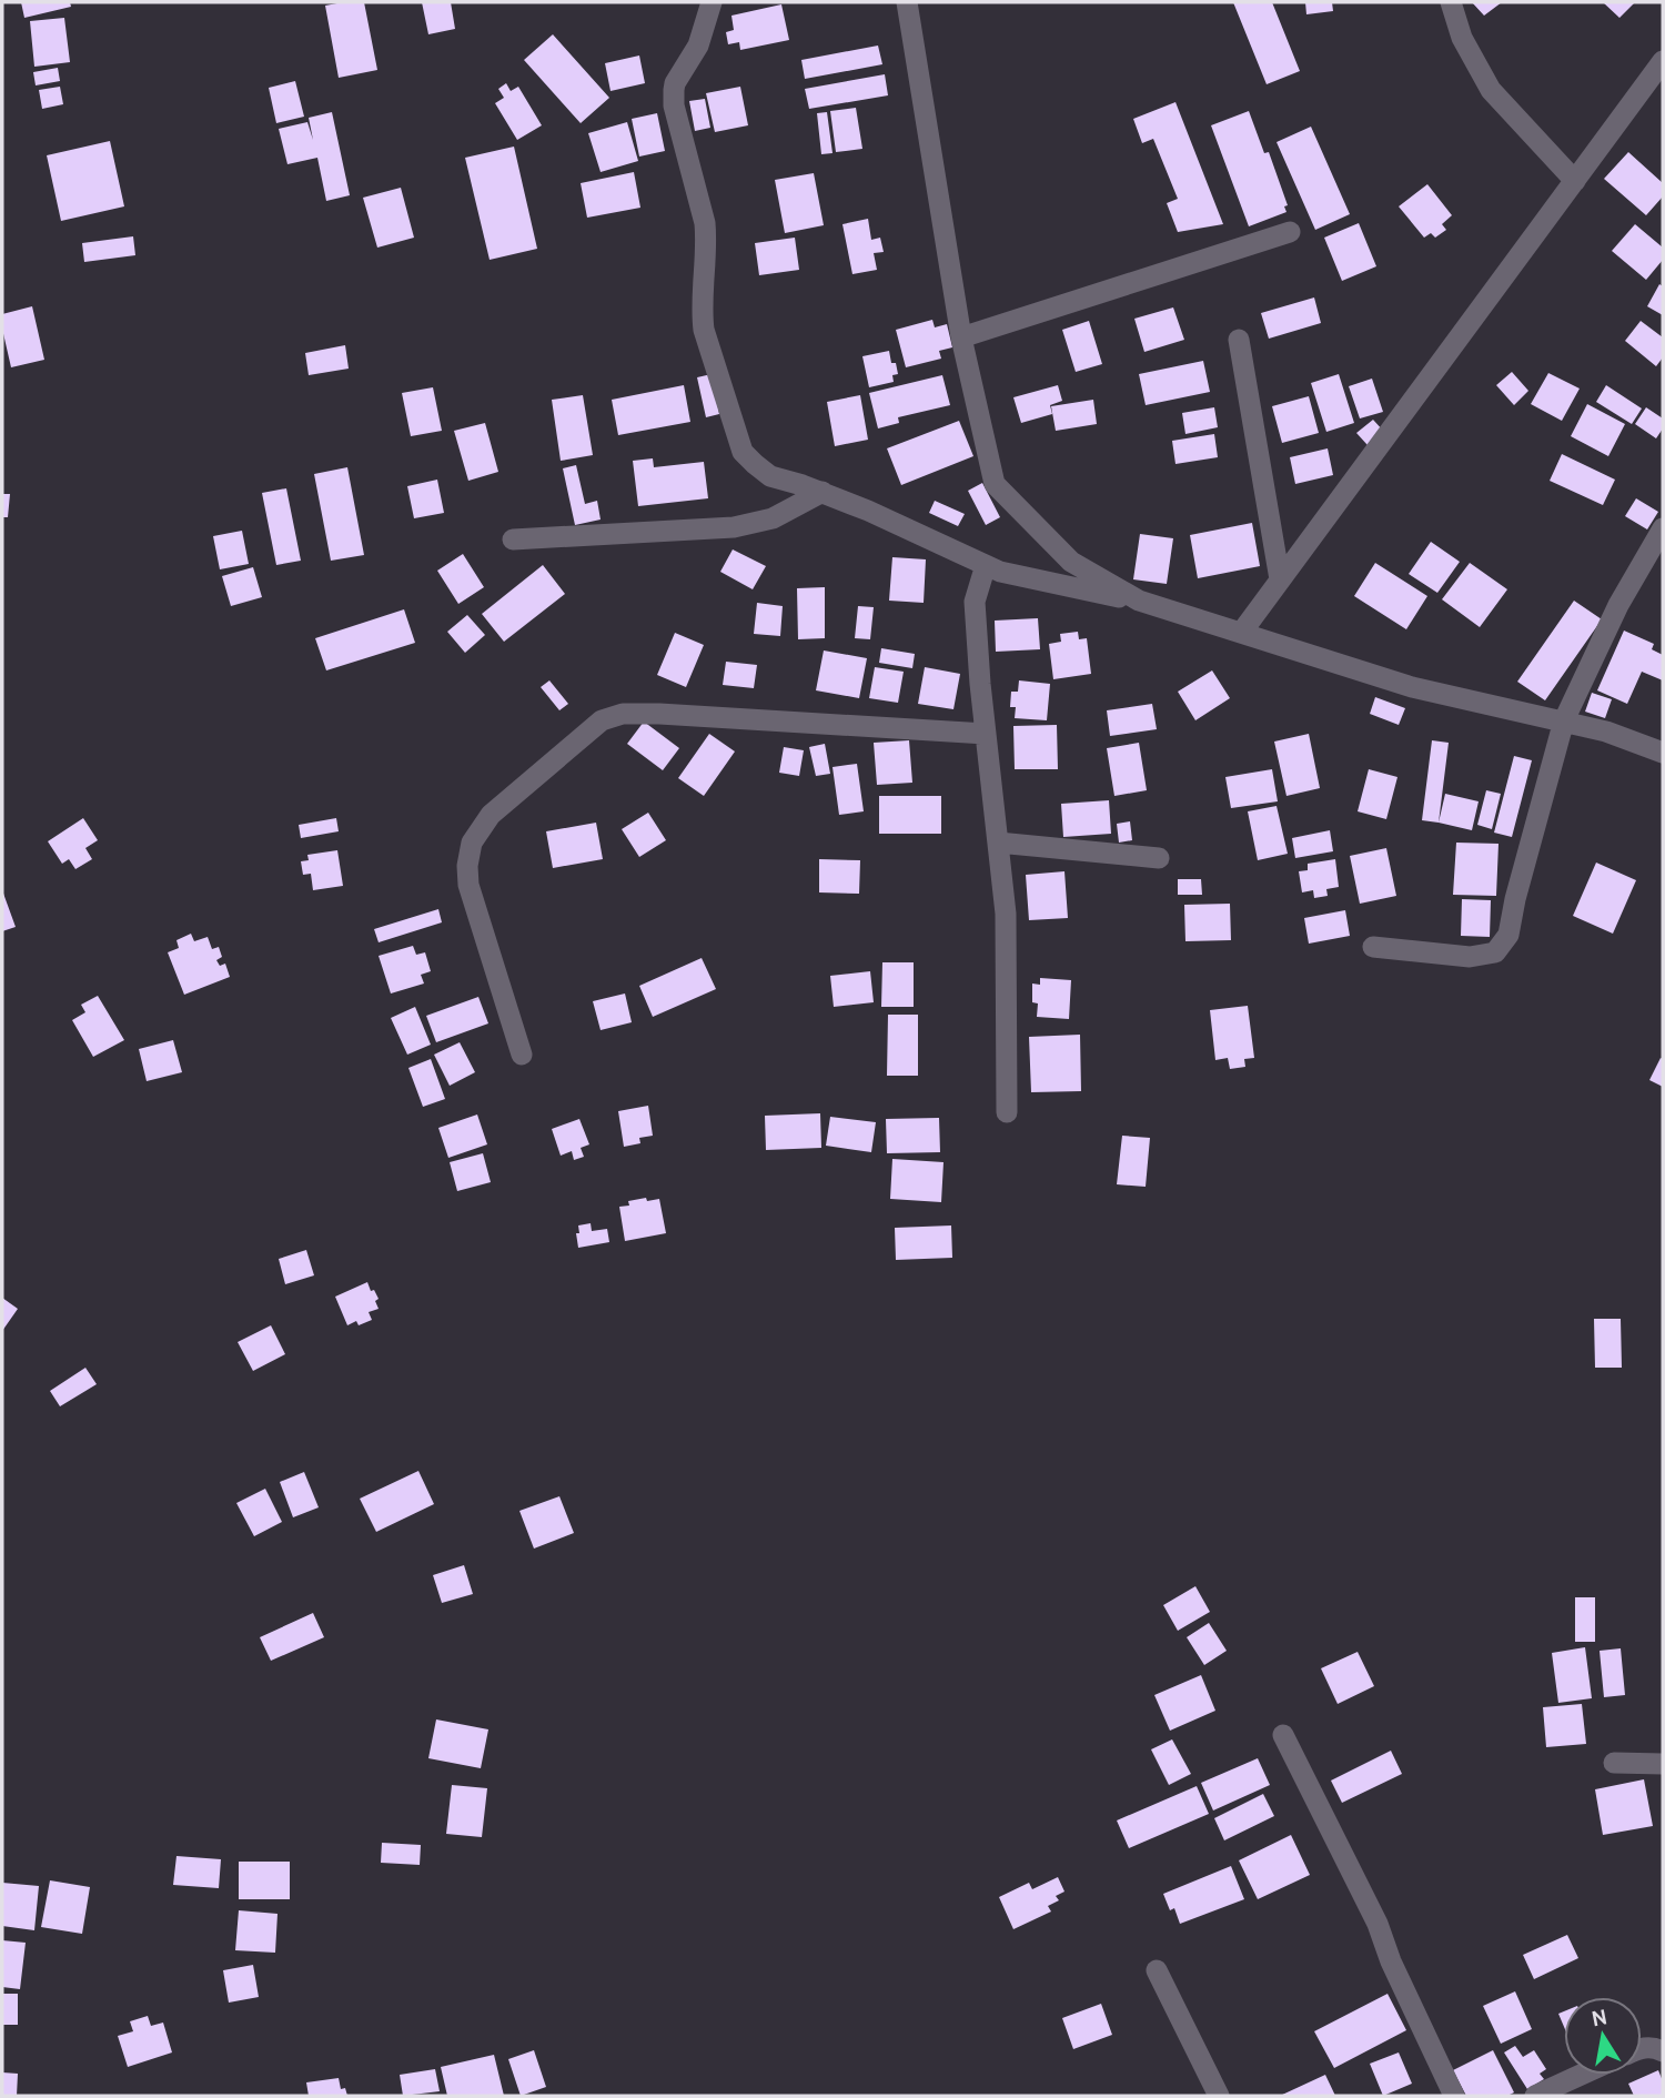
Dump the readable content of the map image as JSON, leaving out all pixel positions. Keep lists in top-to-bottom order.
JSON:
{
  "north": "top"
}
